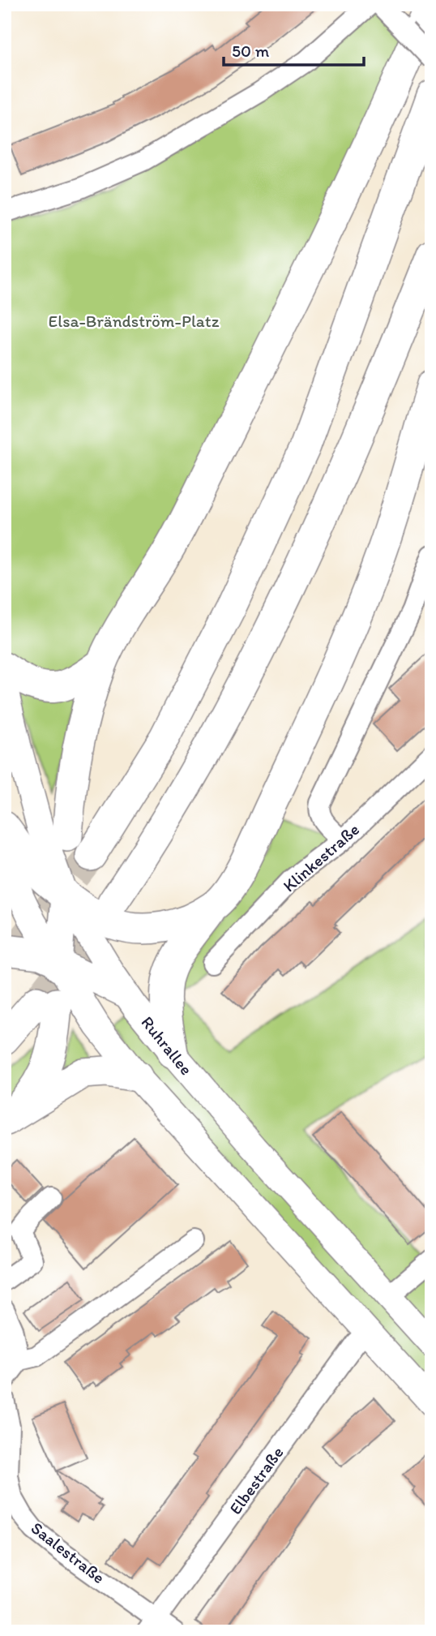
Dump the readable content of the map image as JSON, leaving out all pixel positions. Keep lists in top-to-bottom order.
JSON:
{
  "streets": {
    "main road": ["Ruhrallee"],
    "street": ["Klinkestraße", "Elbestraße", "Saalestraße"]
  },
  "crossings": [
    ["Elbestraße", "Saalestraße"]
  ],
  "parks": ["Elsa-Brändström-Platz"],
  "scale_bar": "50 m"
}
